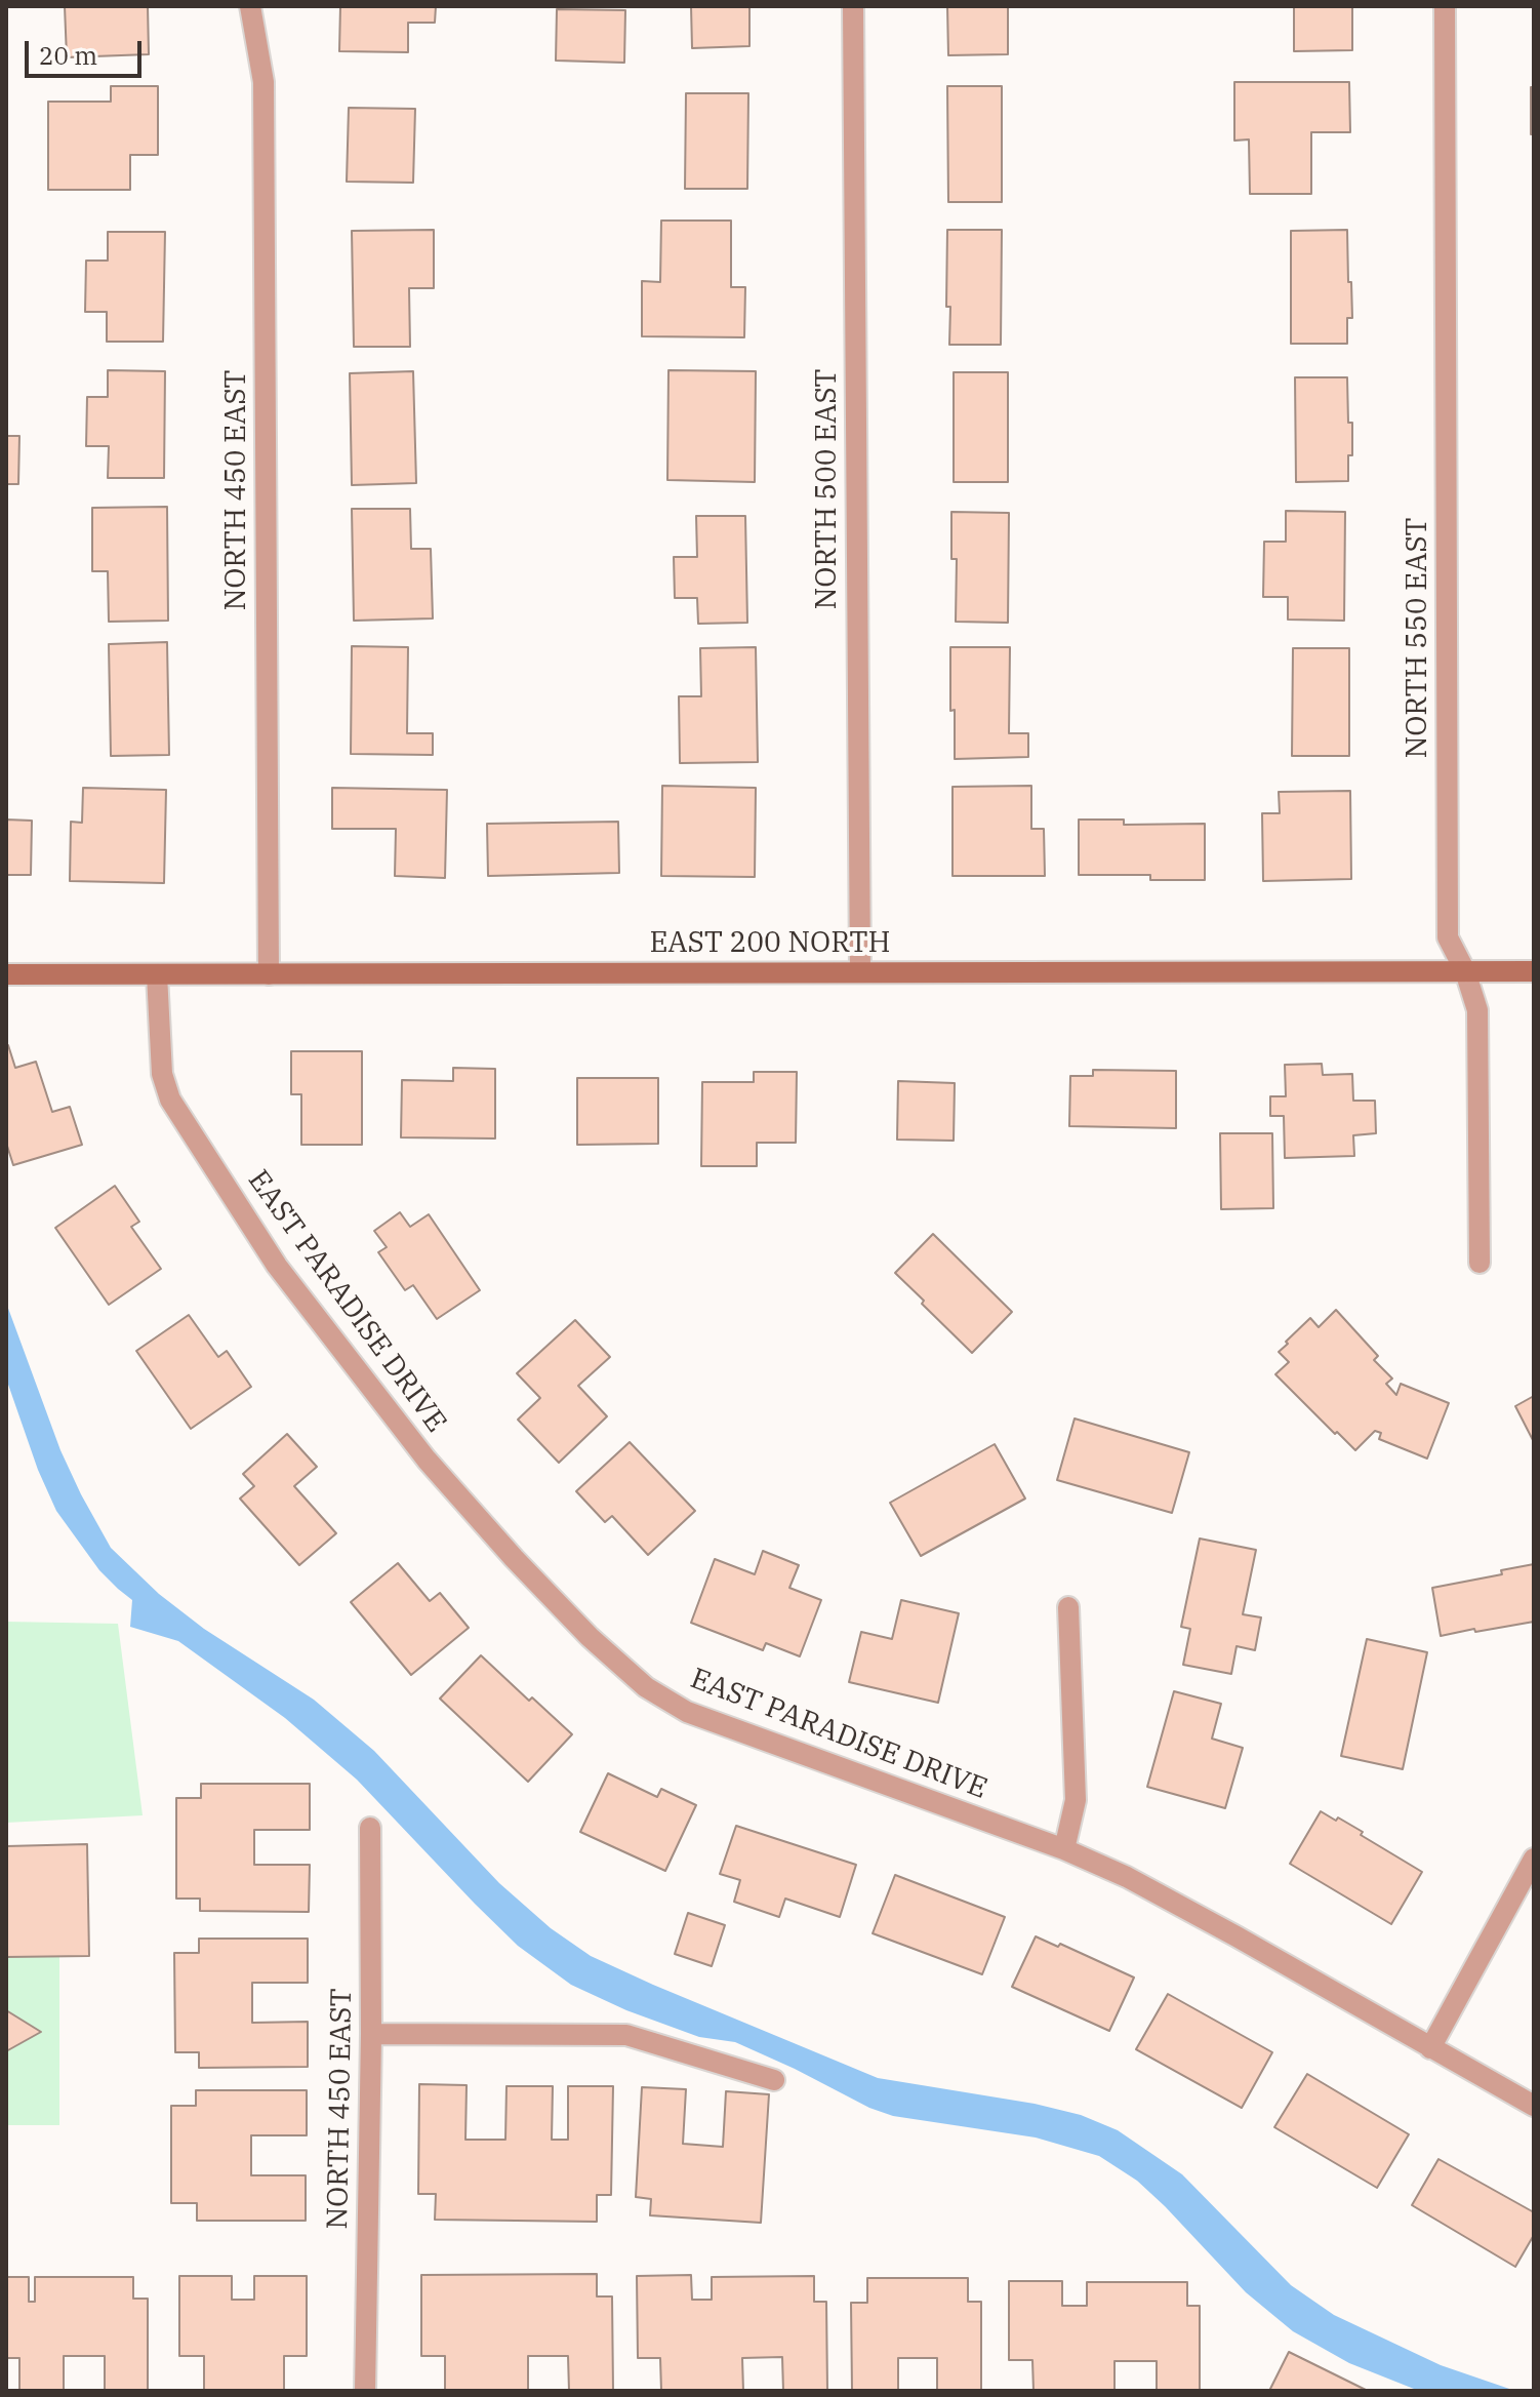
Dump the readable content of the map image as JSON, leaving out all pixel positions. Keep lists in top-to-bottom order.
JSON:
{
  "streets": {
    "street": [
      "NORTH 500 EAST",
      "NORTH 450 EAST",
      "NORTH 550 EAST",
      "EAST 200 NORTH",
      "EAST PARADISE DRIVE"
    ]
  },
  "crossings": [
    ["NORTH 500 EAST", "EAST 200 NORTH"],
    ["NORTH 450 EAST", "EAST 200 NORTH"],
    ["NORTH 550 EAST", "EAST 200 NORTH"],
    ["EAST 200 NORTH", "EAST PARADISE DRIVE"]
  ],
  "scale_bar": "20 m"
}
